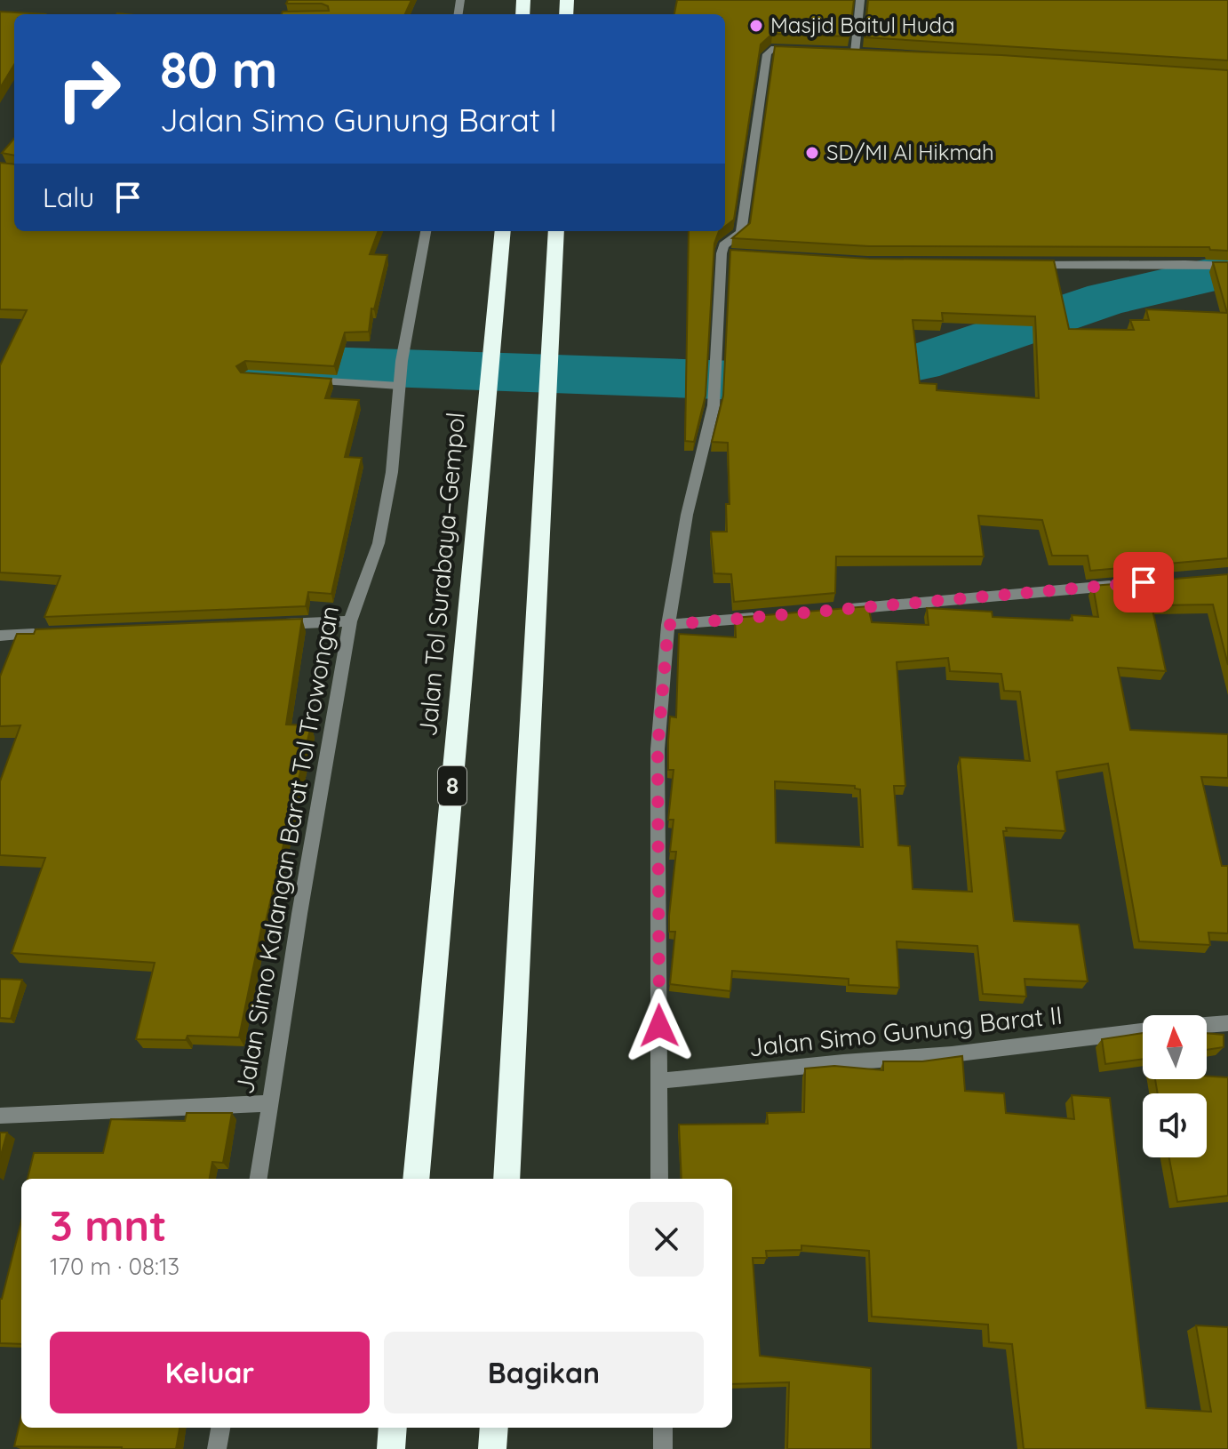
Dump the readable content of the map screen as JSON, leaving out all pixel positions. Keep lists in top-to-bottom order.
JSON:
{
  "streets": {
    "highway": ["Jalan Tol Surabaya–Gempol", "8"],
    "street": ["Jalan Simo Kalangan Barat Tol Trowongan", "Jalan Simo Gunung Barat II"]
  },
  "places": ["Masjid Baitul Huda", "SD/MI Al Hikmah"],
  "north": "top",
  "page": {
    "turn": ["80 m", "Jalan Simo Gunung Barat I"],
    "then": "Lalu",
    "heading": ["3 mnt", "170 m · 08:13"],
    "buttons": ["Keluar", "Bagikan"]
  }
}
